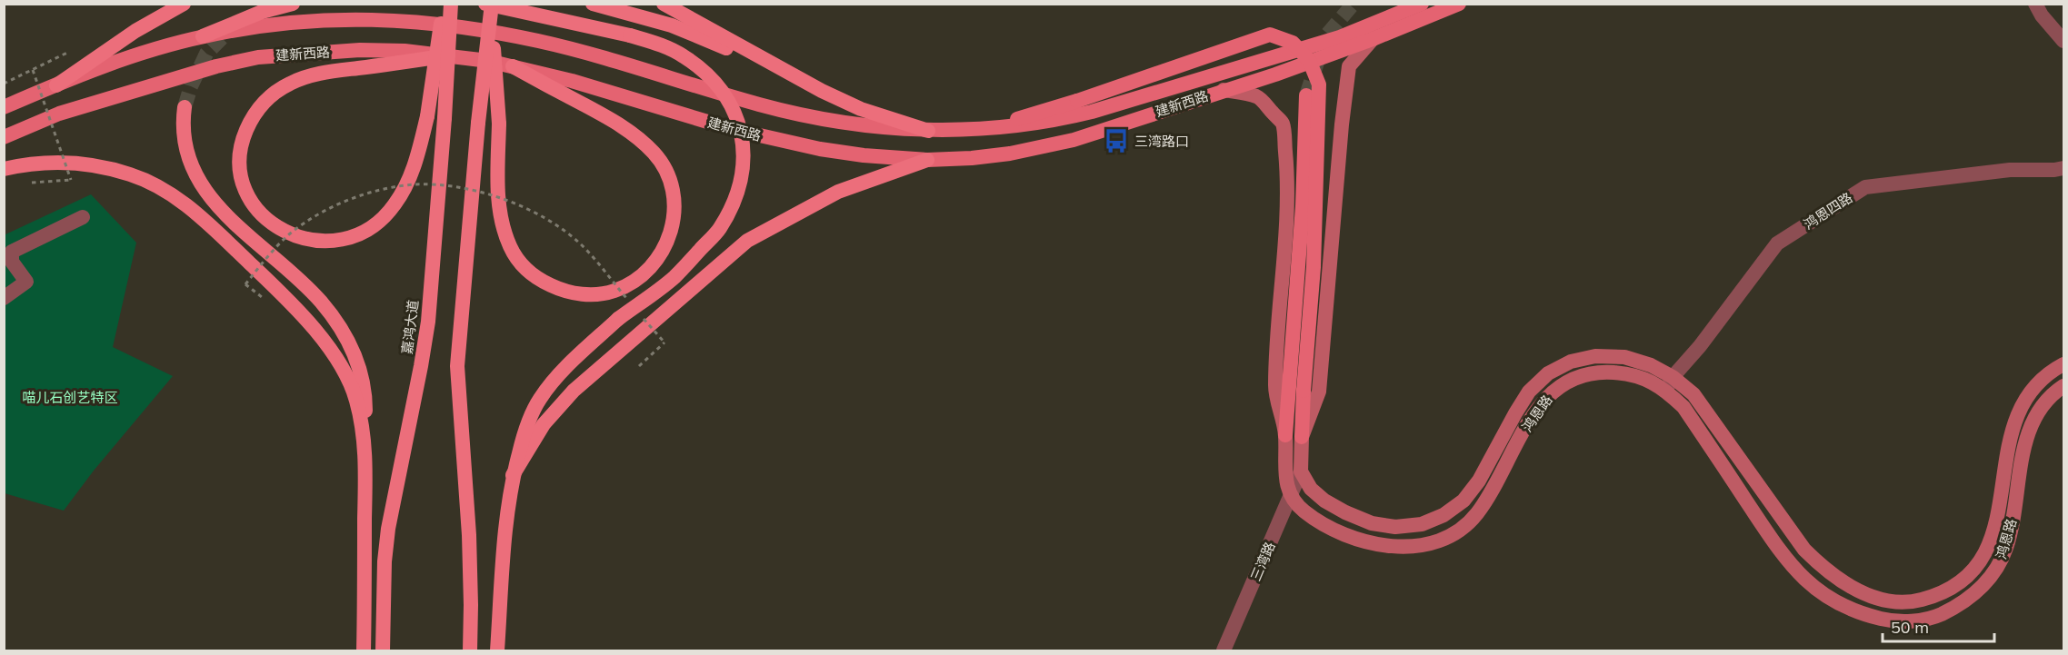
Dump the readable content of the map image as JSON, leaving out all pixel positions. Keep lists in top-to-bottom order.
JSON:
{
  "streets": {
    "highway": ["嘉鸿大道"],
    "main road": ["建新西路", "鸿恩路"],
    "street": ["鸿恩四路", "三湾路"]
  },
  "crossings": [
    ["鸿恩四路", "鸿恩路"],
    ["鸿恩路", "三湾路"]
  ],
  "parks": ["喵儿石创艺特区"],
  "places": {
    "bus stop": ["三湾路口"]
  },
  "scale_bar": "50 m"
}
